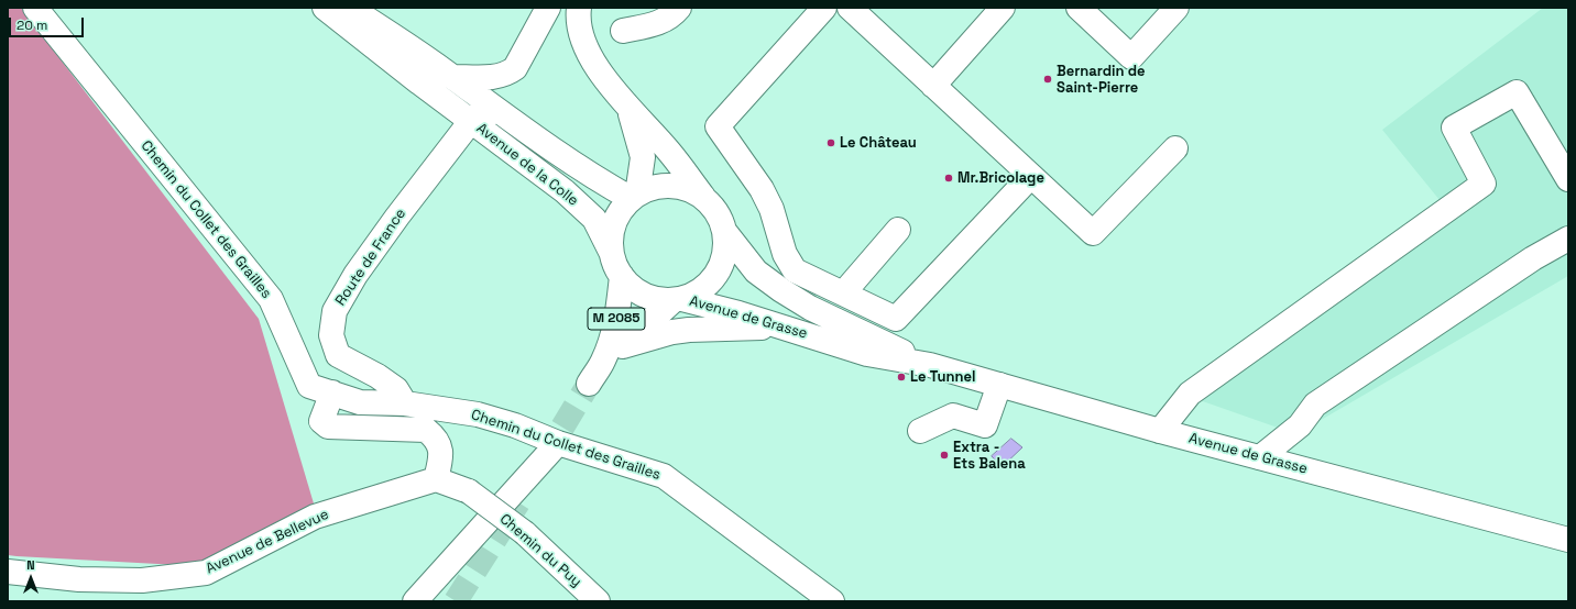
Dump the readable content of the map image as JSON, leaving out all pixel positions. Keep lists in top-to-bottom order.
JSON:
{
  "streets": {
    "main road": [
      "Avenue de la Colle",
      "Chemin du Collet des Grailles",
      "Route de France",
      "Avenue de Grasse",
      "M 2085",
      "Avenue de Bellevue",
      "Chemin du Puy"
    ]
  },
  "crossings": [
    ["Avenue de la Colle", "Route de France"],
    ["Avenue de la Colle", "Avenue de Grasse"],
    ["Avenue de la Colle", "M 2085"],
    ["Chemin du Collet des Grailles", "Route de France"],
    ["Avenue de Grasse", "M 2085"],
    ["Avenue de Bellevue", "Chemin du Puy"]
  ],
  "places": [
    "Bernardin de Saint-Pierre",
    "Le Château",
    "Mr.Bricolage",
    "Le Tunnel",
    "Extra - Ets Balena"
  ],
  "scale_bar": "20 m",
  "north": "top"
}
